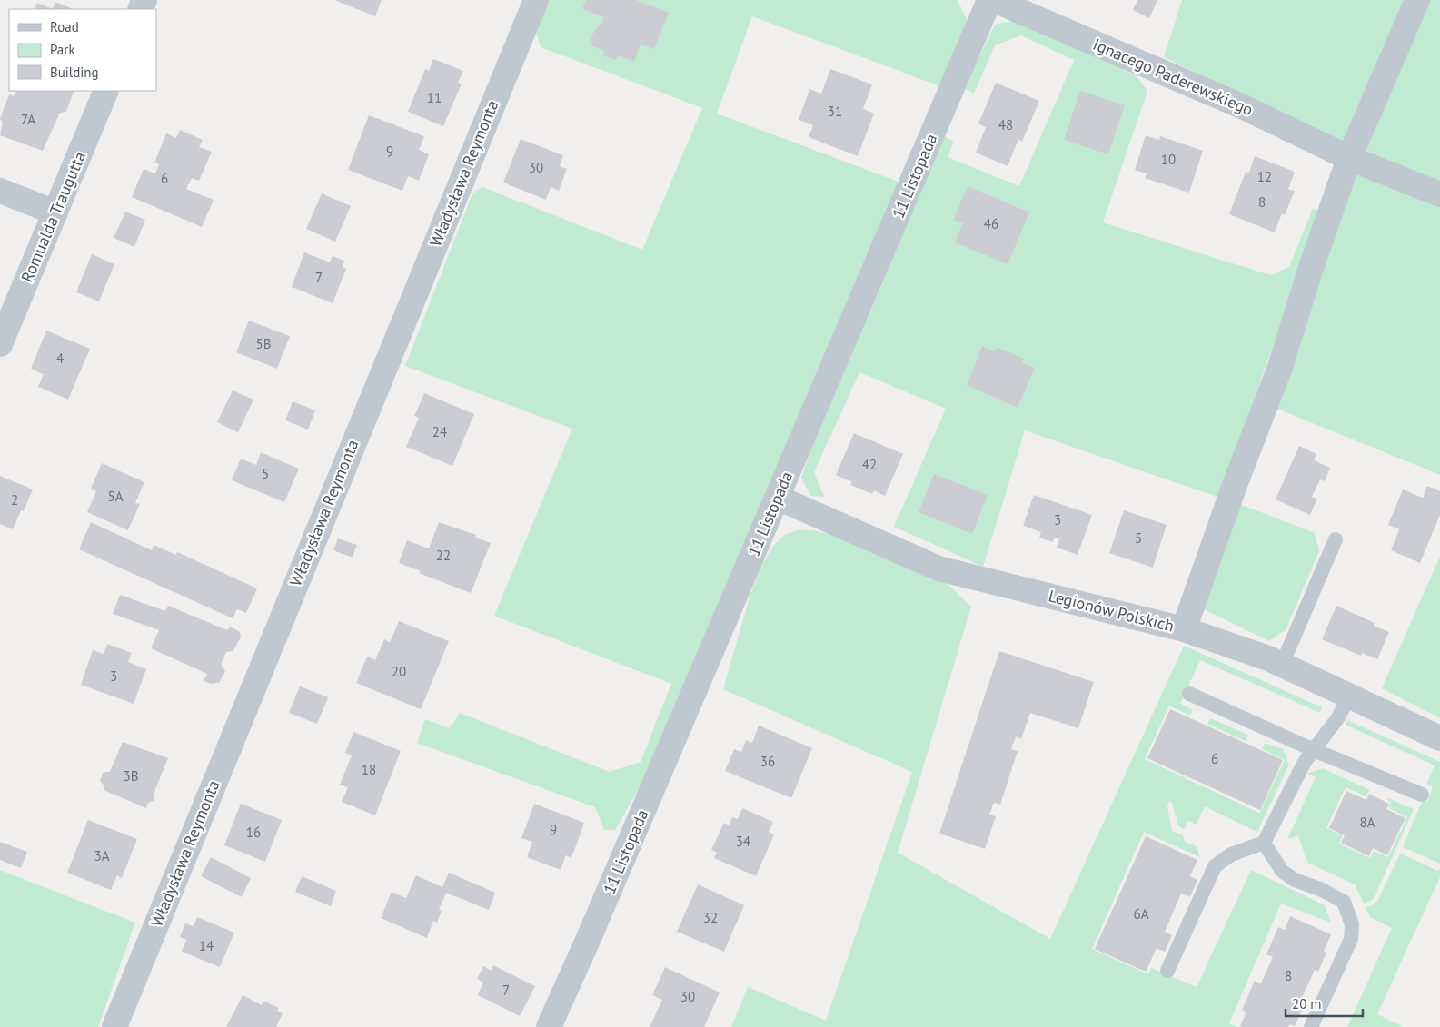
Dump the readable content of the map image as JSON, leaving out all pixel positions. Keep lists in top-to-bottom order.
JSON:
{
  "streets": {
    "street": [
      "Ignacego Paderewskiego",
      "Władysława Reymonta",
      "11 Listopada",
      "Romualda Traugutta",
      "Legionów Polskich"
    ]
  },
  "crossings": [
    ["11 Listopada", "Legionów Polskich"]
  ],
  "house_numbers": [
    "11",
    "31",
    "7A",
    "48",
    "9",
    "10",
    "30",
    "12",
    "6",
    "8",
    "46",
    "7",
    "5B",
    "4",
    "24",
    "42",
    "5",
    "5A",
    "2",
    "3",
    "5",
    "22",
    "20",
    "3",
    "6",
    "36",
    "18",
    "3B",
    "8A",
    "9",
    "16",
    "34",
    "3A",
    "6A",
    "32",
    "14",
    "8",
    "7",
    "30"
  ],
  "legend": ["Road", "Park", "Building"],
  "scale_bar": "20 m"
}
